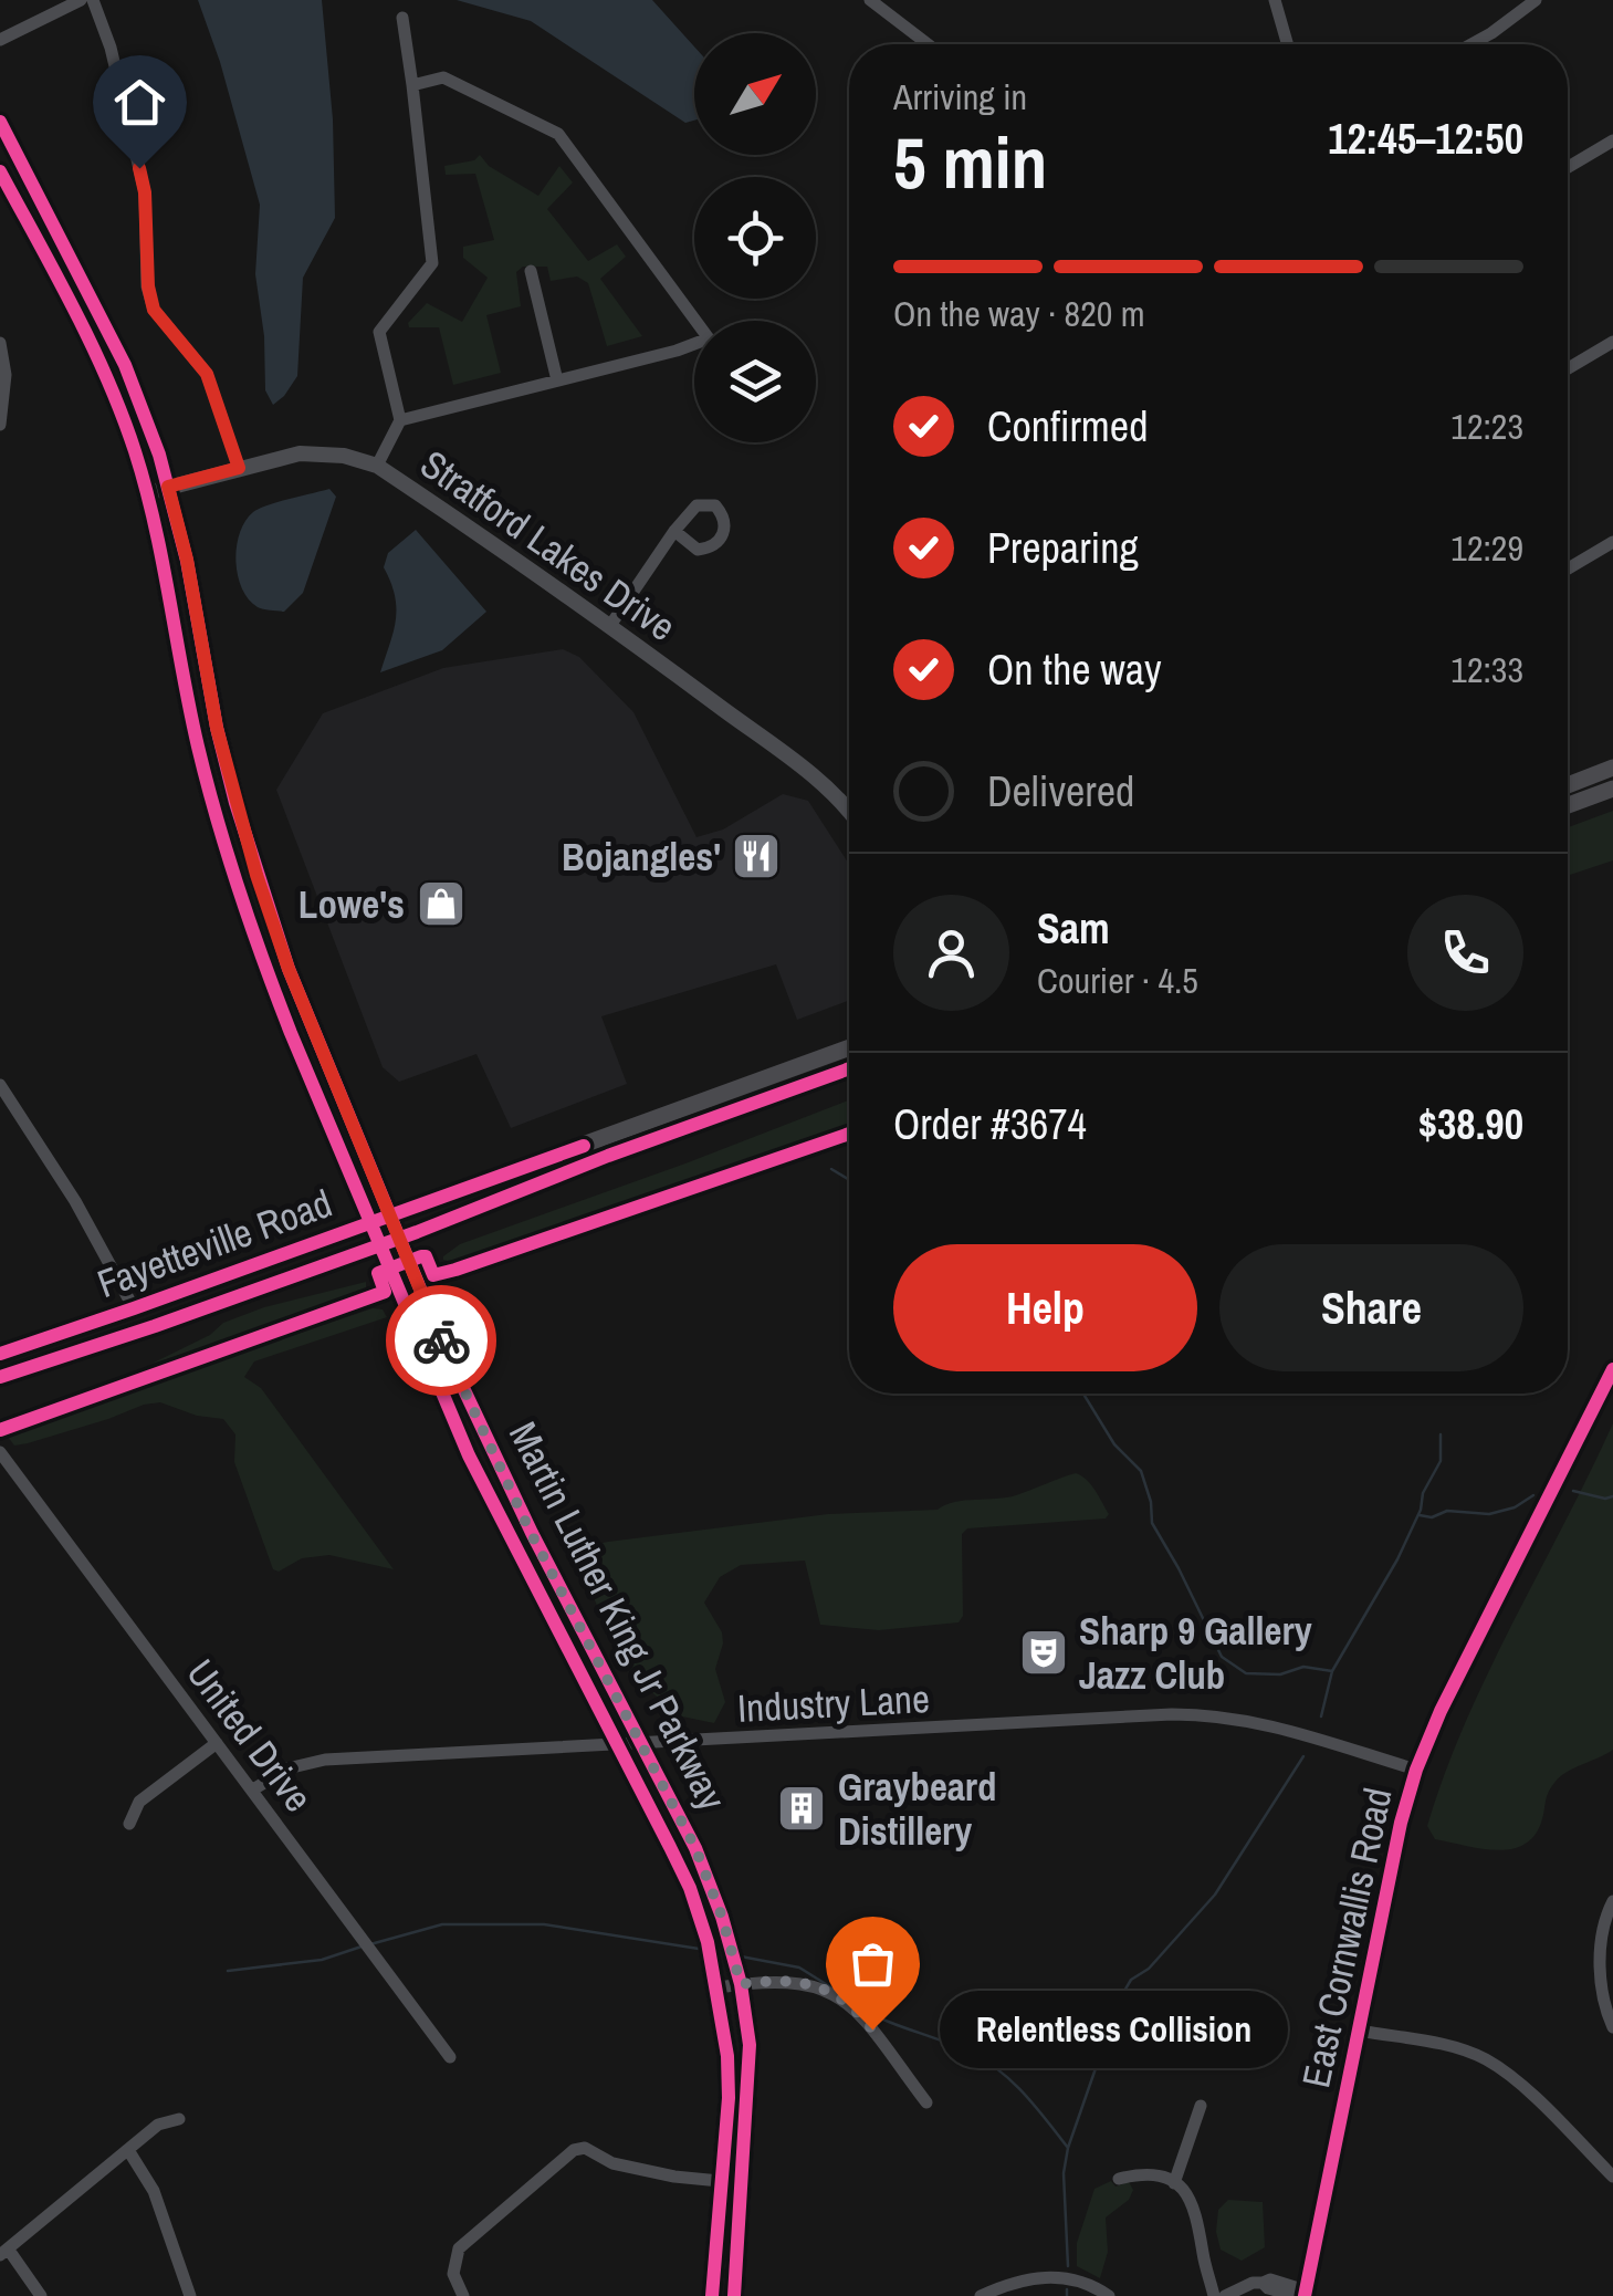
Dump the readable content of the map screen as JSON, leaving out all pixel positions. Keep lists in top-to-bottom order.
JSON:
{
  "streets": {
    "main road": ["Fayetteville Road", "Martin Luther King Jr Parkway"],
    "street": [
      "Stratford Lakes Drive",
      "Industry Lane",
      "United Drive",
      "East Cornwallis Road"
    ]
  },
  "crossings": [
    ["Stratford Lakes Drive", "Martin Luther King Jr Parkway"],
    ["Fayetteville Road", "Martin Luther King Jr Parkway"],
    ["Martin Luther King Jr Parkway", "Industry Lane"],
    ["Industry Lane", "United Drive"],
    ["Industry Lane", "East Cornwallis Road"]
  ],
  "places": {
    "restaurant": ["Bojangles'"],
    "shop": ["Lowe's"],
    "theatre": ["Sharp 9 Gallery Jazz Club"],
    "building": ["Graybeard Distillery"],
    "other": ["Relentless Collision"]
  },
  "north": "top right",
  "page": {
    "heading": ["5 min", "Arriving in", "12:45–12:50"],
    "panel": [
      "Sam",
      "Courier · 4.5",
      "Order #3674",
      "$38.90"
    ],
    "bar": "On the way · 820 m",
    "list": [
      ["Confirmed", "12:23"],
      ["Preparing", "12:29"],
      ["On the way", "12:33"],
      "Delivered"
    ],
    "buttons": ["Help", "Share"],
    "bubble": "Relentless Collision"
  }
}
